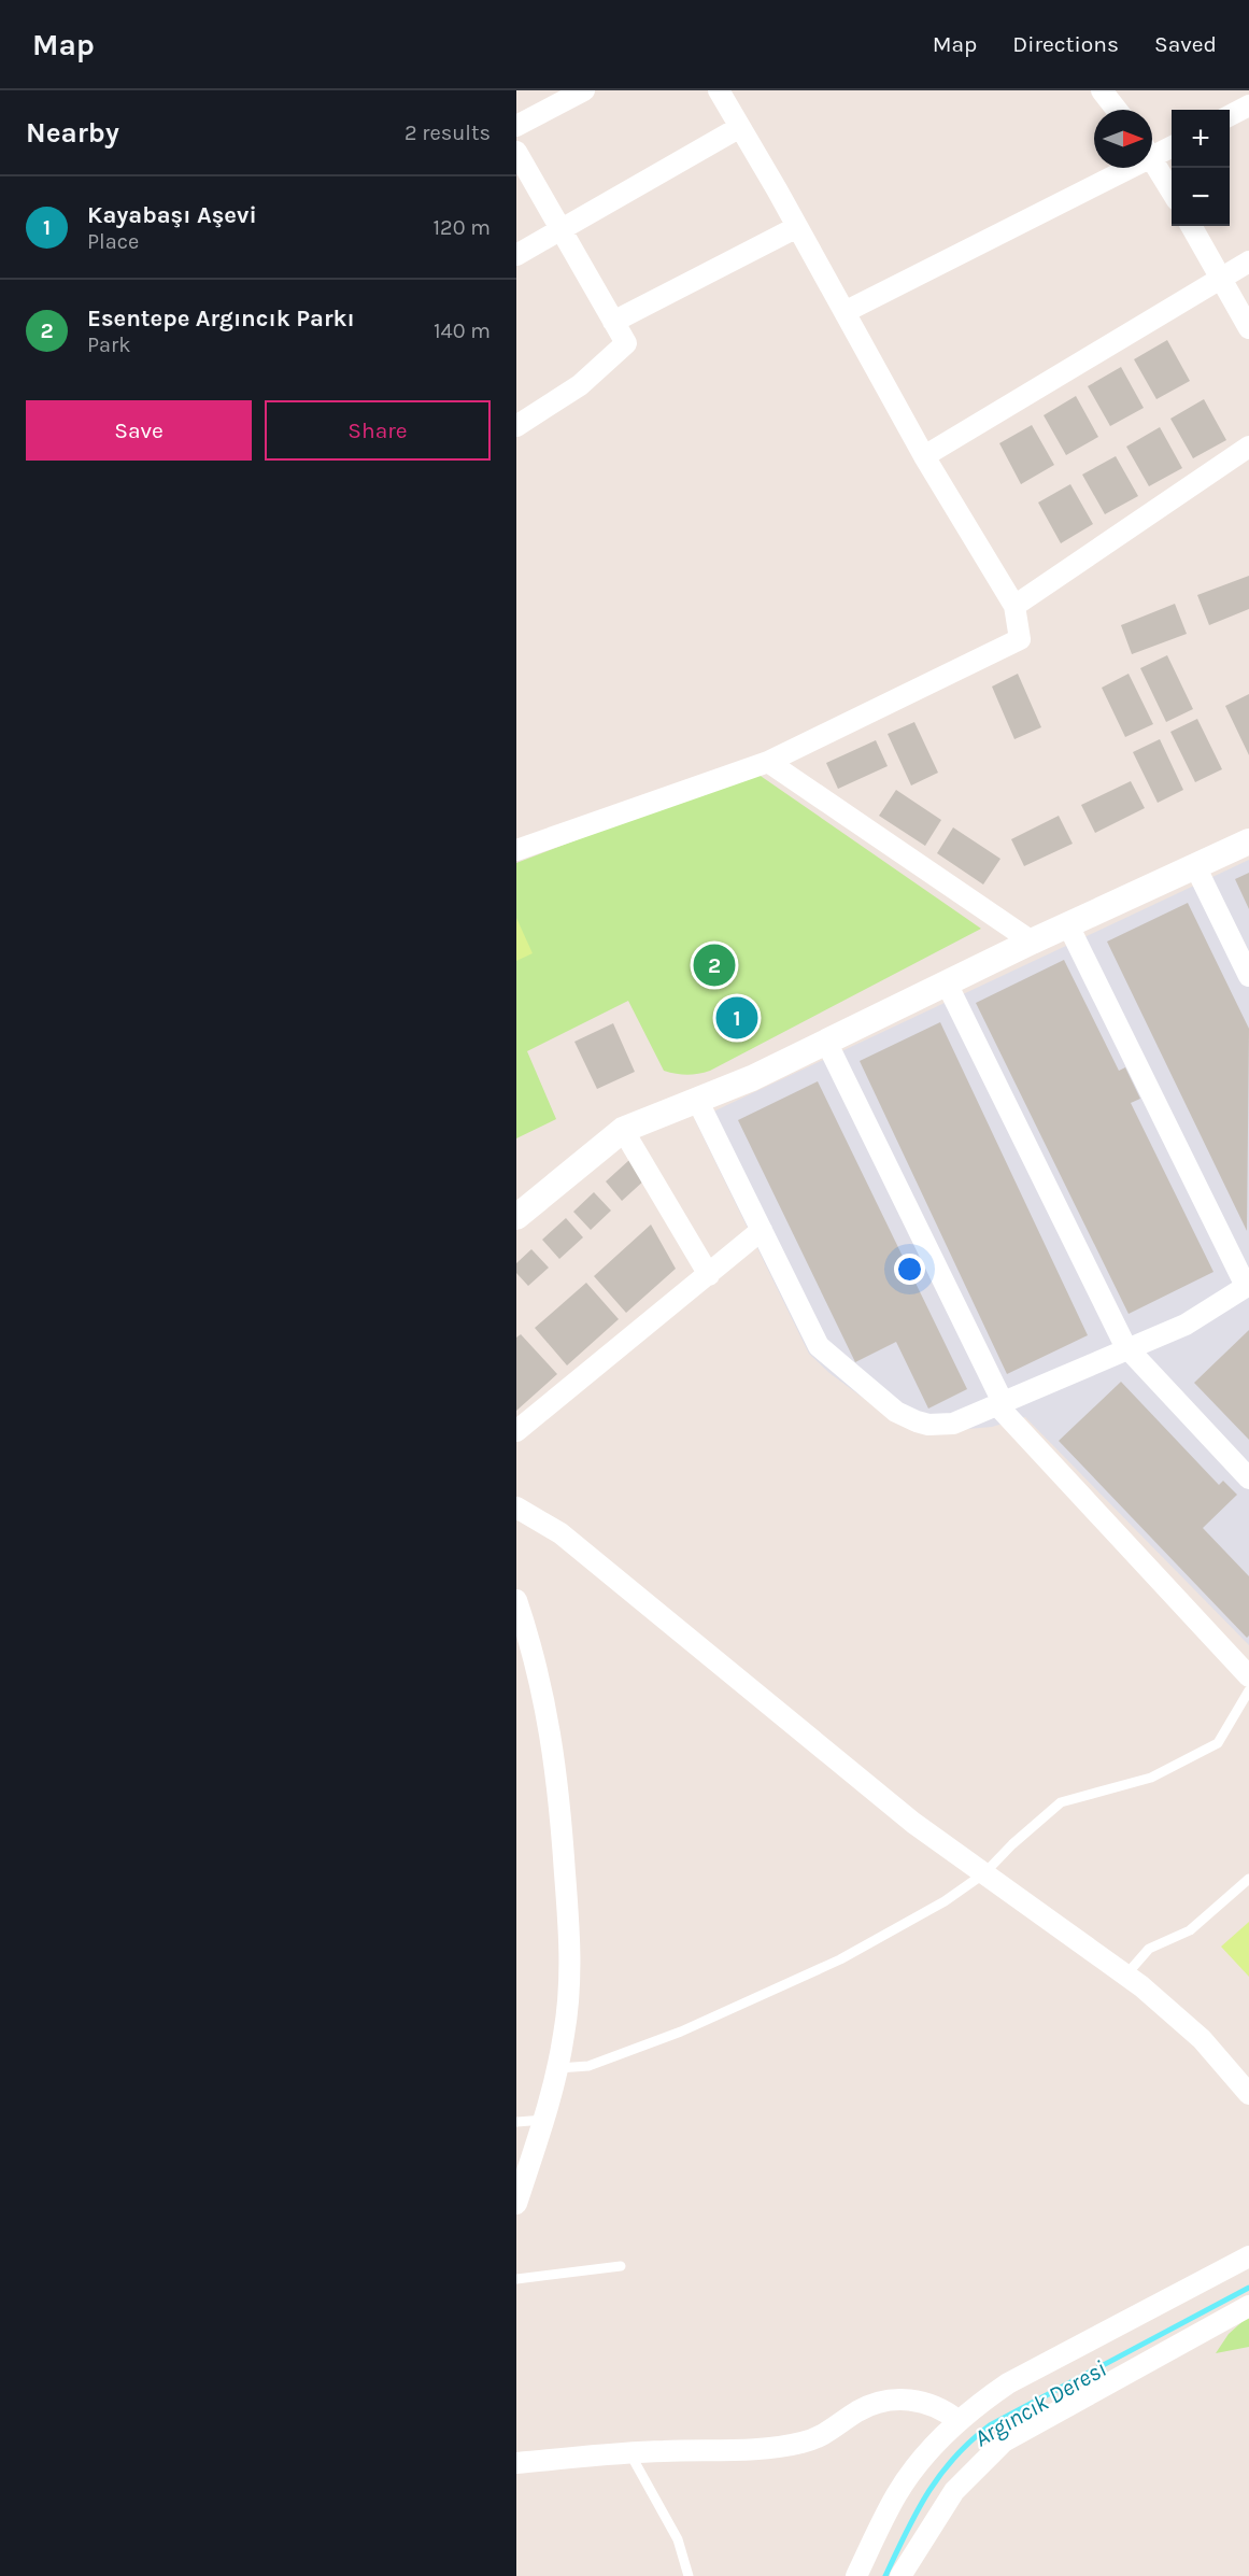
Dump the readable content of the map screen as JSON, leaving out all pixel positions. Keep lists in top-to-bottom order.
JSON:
{
  "water": ["Argıncık Deresi"],
  "north": "right",
  "page": {
    "header": "Map",
    "nav": ["Map", "Directions", "Saved"],
    "heading": ["Nearby", "2 results"],
    "map_buttons": ["+", "−"],
    "list": [
      {
        "mark": "1",
        "name": "Kayabaşı Aşevi",
        "note": "Place",
        "value": "120 m"
      },
      {
        "mark": "2",
        "name": "Esentepe Argıncık Parkı",
        "note": "Park",
        "value": "140 m"
      }
    ],
    "buttons": ["Save", "Share"],
    "pins": ["2", "1"]
  }
}
